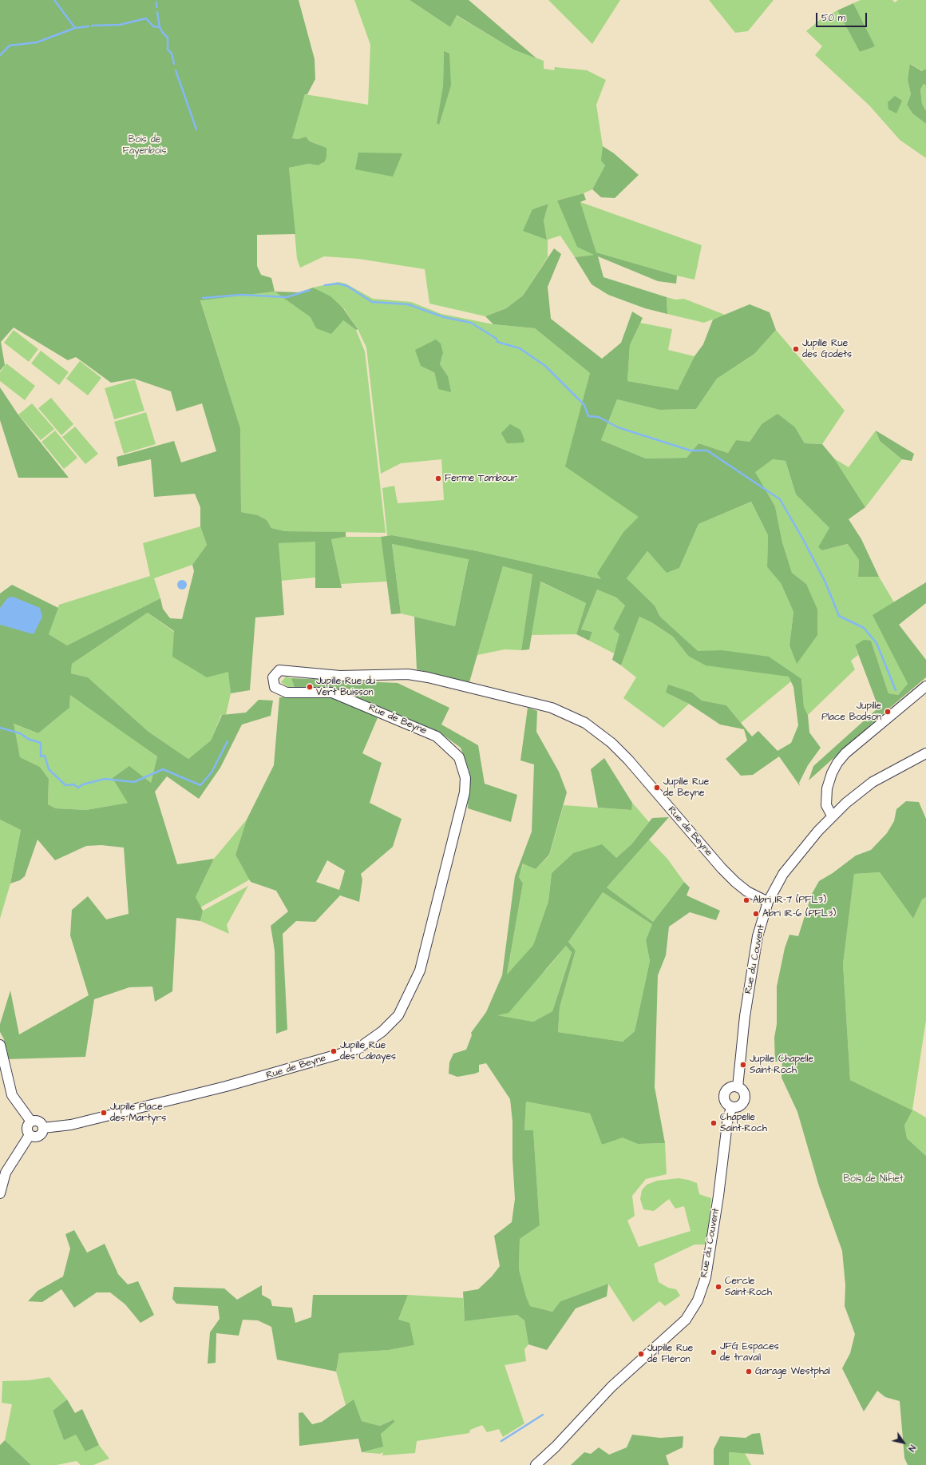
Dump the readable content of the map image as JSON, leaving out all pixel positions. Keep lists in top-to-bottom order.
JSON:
{
  "streets": {
    "street": ["Rue de Beyne", "Rue du Couvent"]
  },
  "crossings": [
    ["Rue de Beyne", "Rue du Couvent"]
  ],
  "parks": ["Bois de Fayenbois", "Bois de Nifiet"],
  "places": [
    "Jupille Rue des Godets",
    "Ferme Tambour",
    "Jupille Rue du Vert Buisson",
    "Jupille Place Bodson",
    "Jupille Rue de Beyne",
    "Abri IR-7 (PFL3)",
    "Abri IR-6 (PFL3)",
    "Jupille Rue des Cabayes",
    "Jupille Chapelle Saint-Roch",
    "Jupille Place des Martyrs",
    "Chapelle Saint-Roch",
    "Cercle Saint-Roch",
    "JFG Espaces de travail",
    "Jupille Rue de Fléron",
    "Garage Westphal"
  ],
  "scale_bar": "50 m",
  "north": "bottom right"
}
